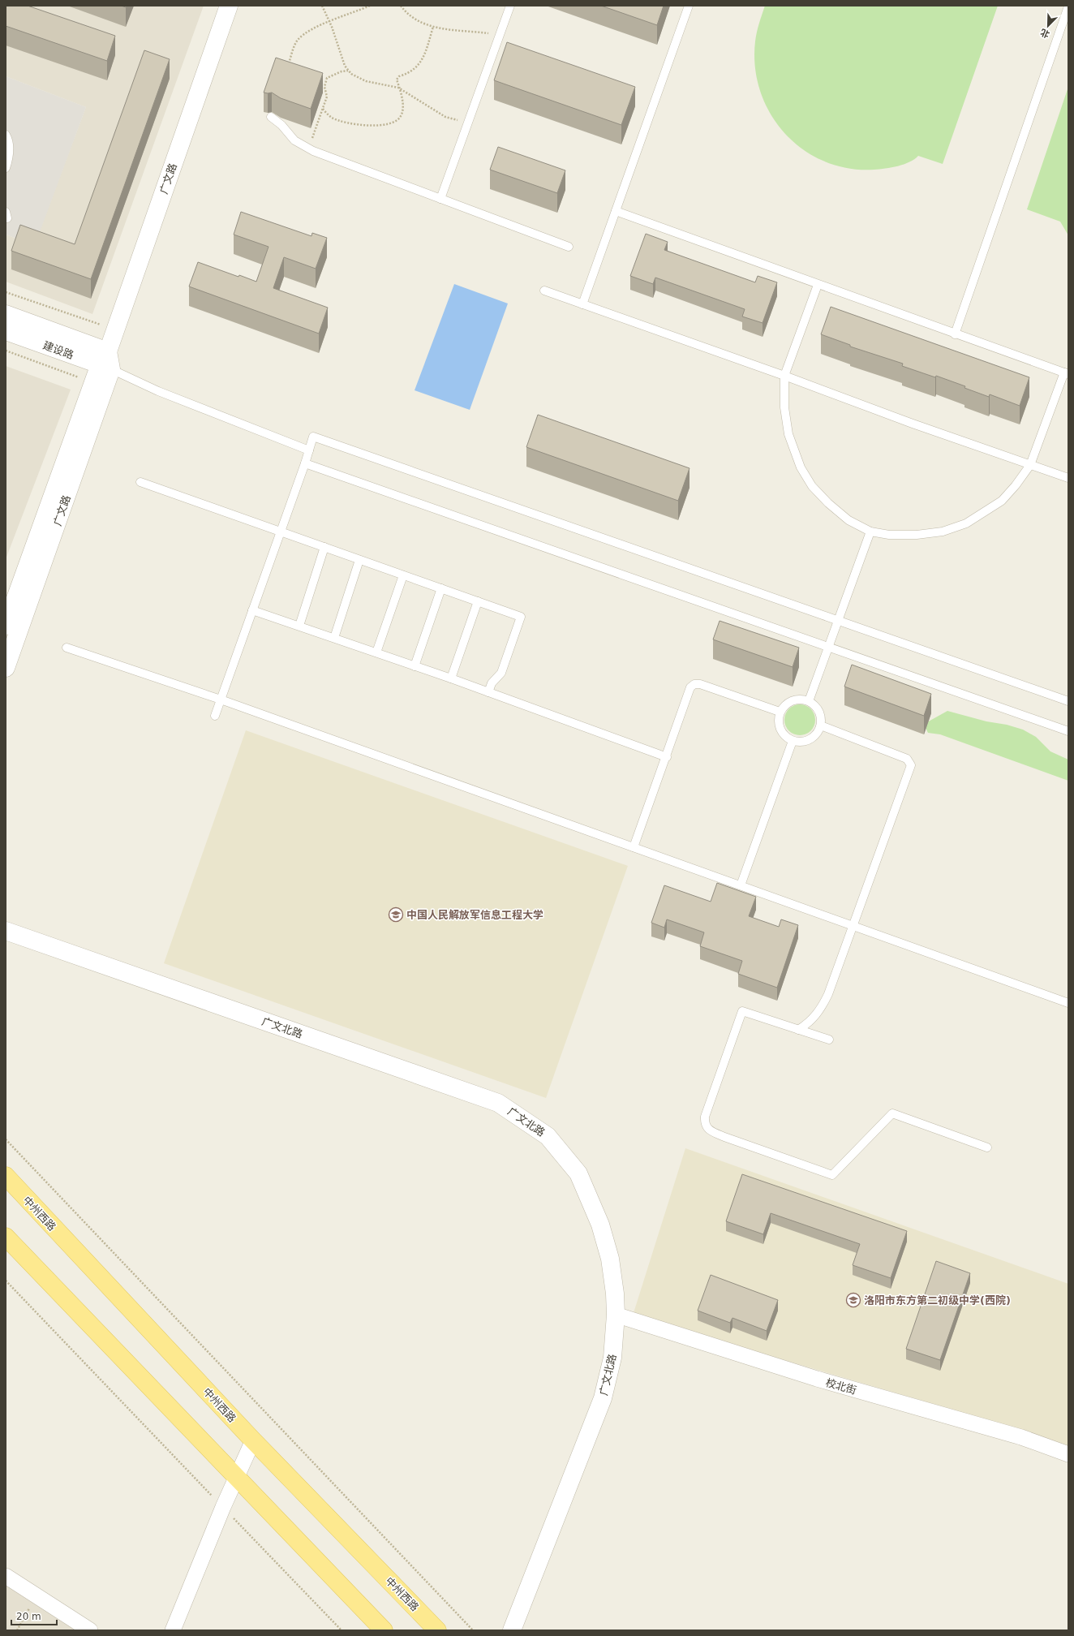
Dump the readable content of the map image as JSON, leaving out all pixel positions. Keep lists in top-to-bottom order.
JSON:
{
  "streets": {
    "main road": ["中州西路"],
    "street": [
      "广文路",
      "建设路",
      "广文北路",
      "校北街"
    ]
  },
  "crossings": [
    ["广文路", "建设路"],
    ["广文北路", "校北街"]
  ],
  "places": {
    "school or university": ["中国人民解放军信息工程大学", "洛阳市东方第二初级中学(西院)"]
  },
  "scale_bar": "20 m",
  "north": "bottom left"
}
